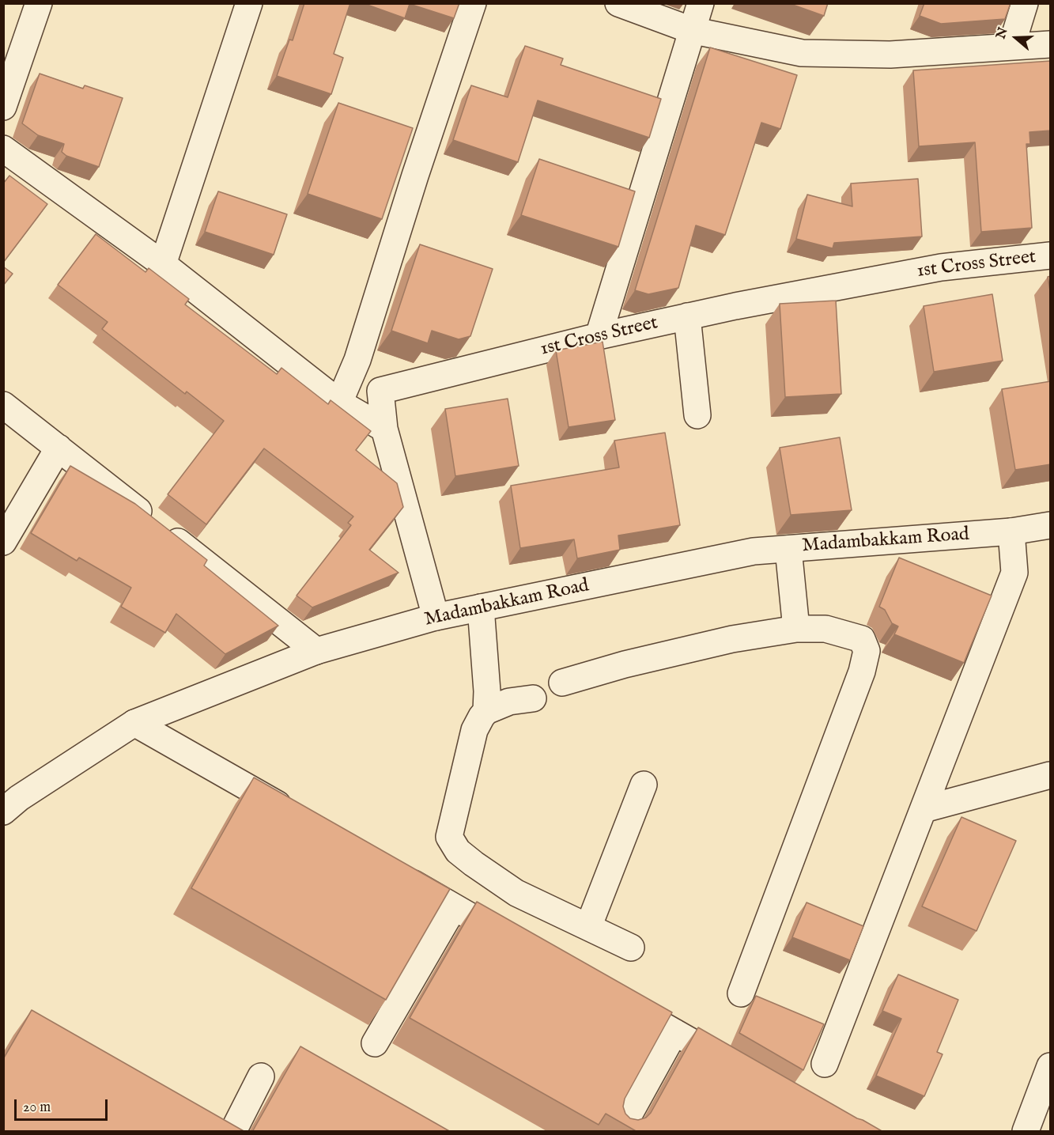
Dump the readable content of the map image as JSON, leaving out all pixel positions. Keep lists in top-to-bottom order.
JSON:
{
  "streets": {
    "street": ["1st Cross Street", "Madambakkam Road"]
  },
  "scale_bar": "20 m",
  "north": "left"
}
